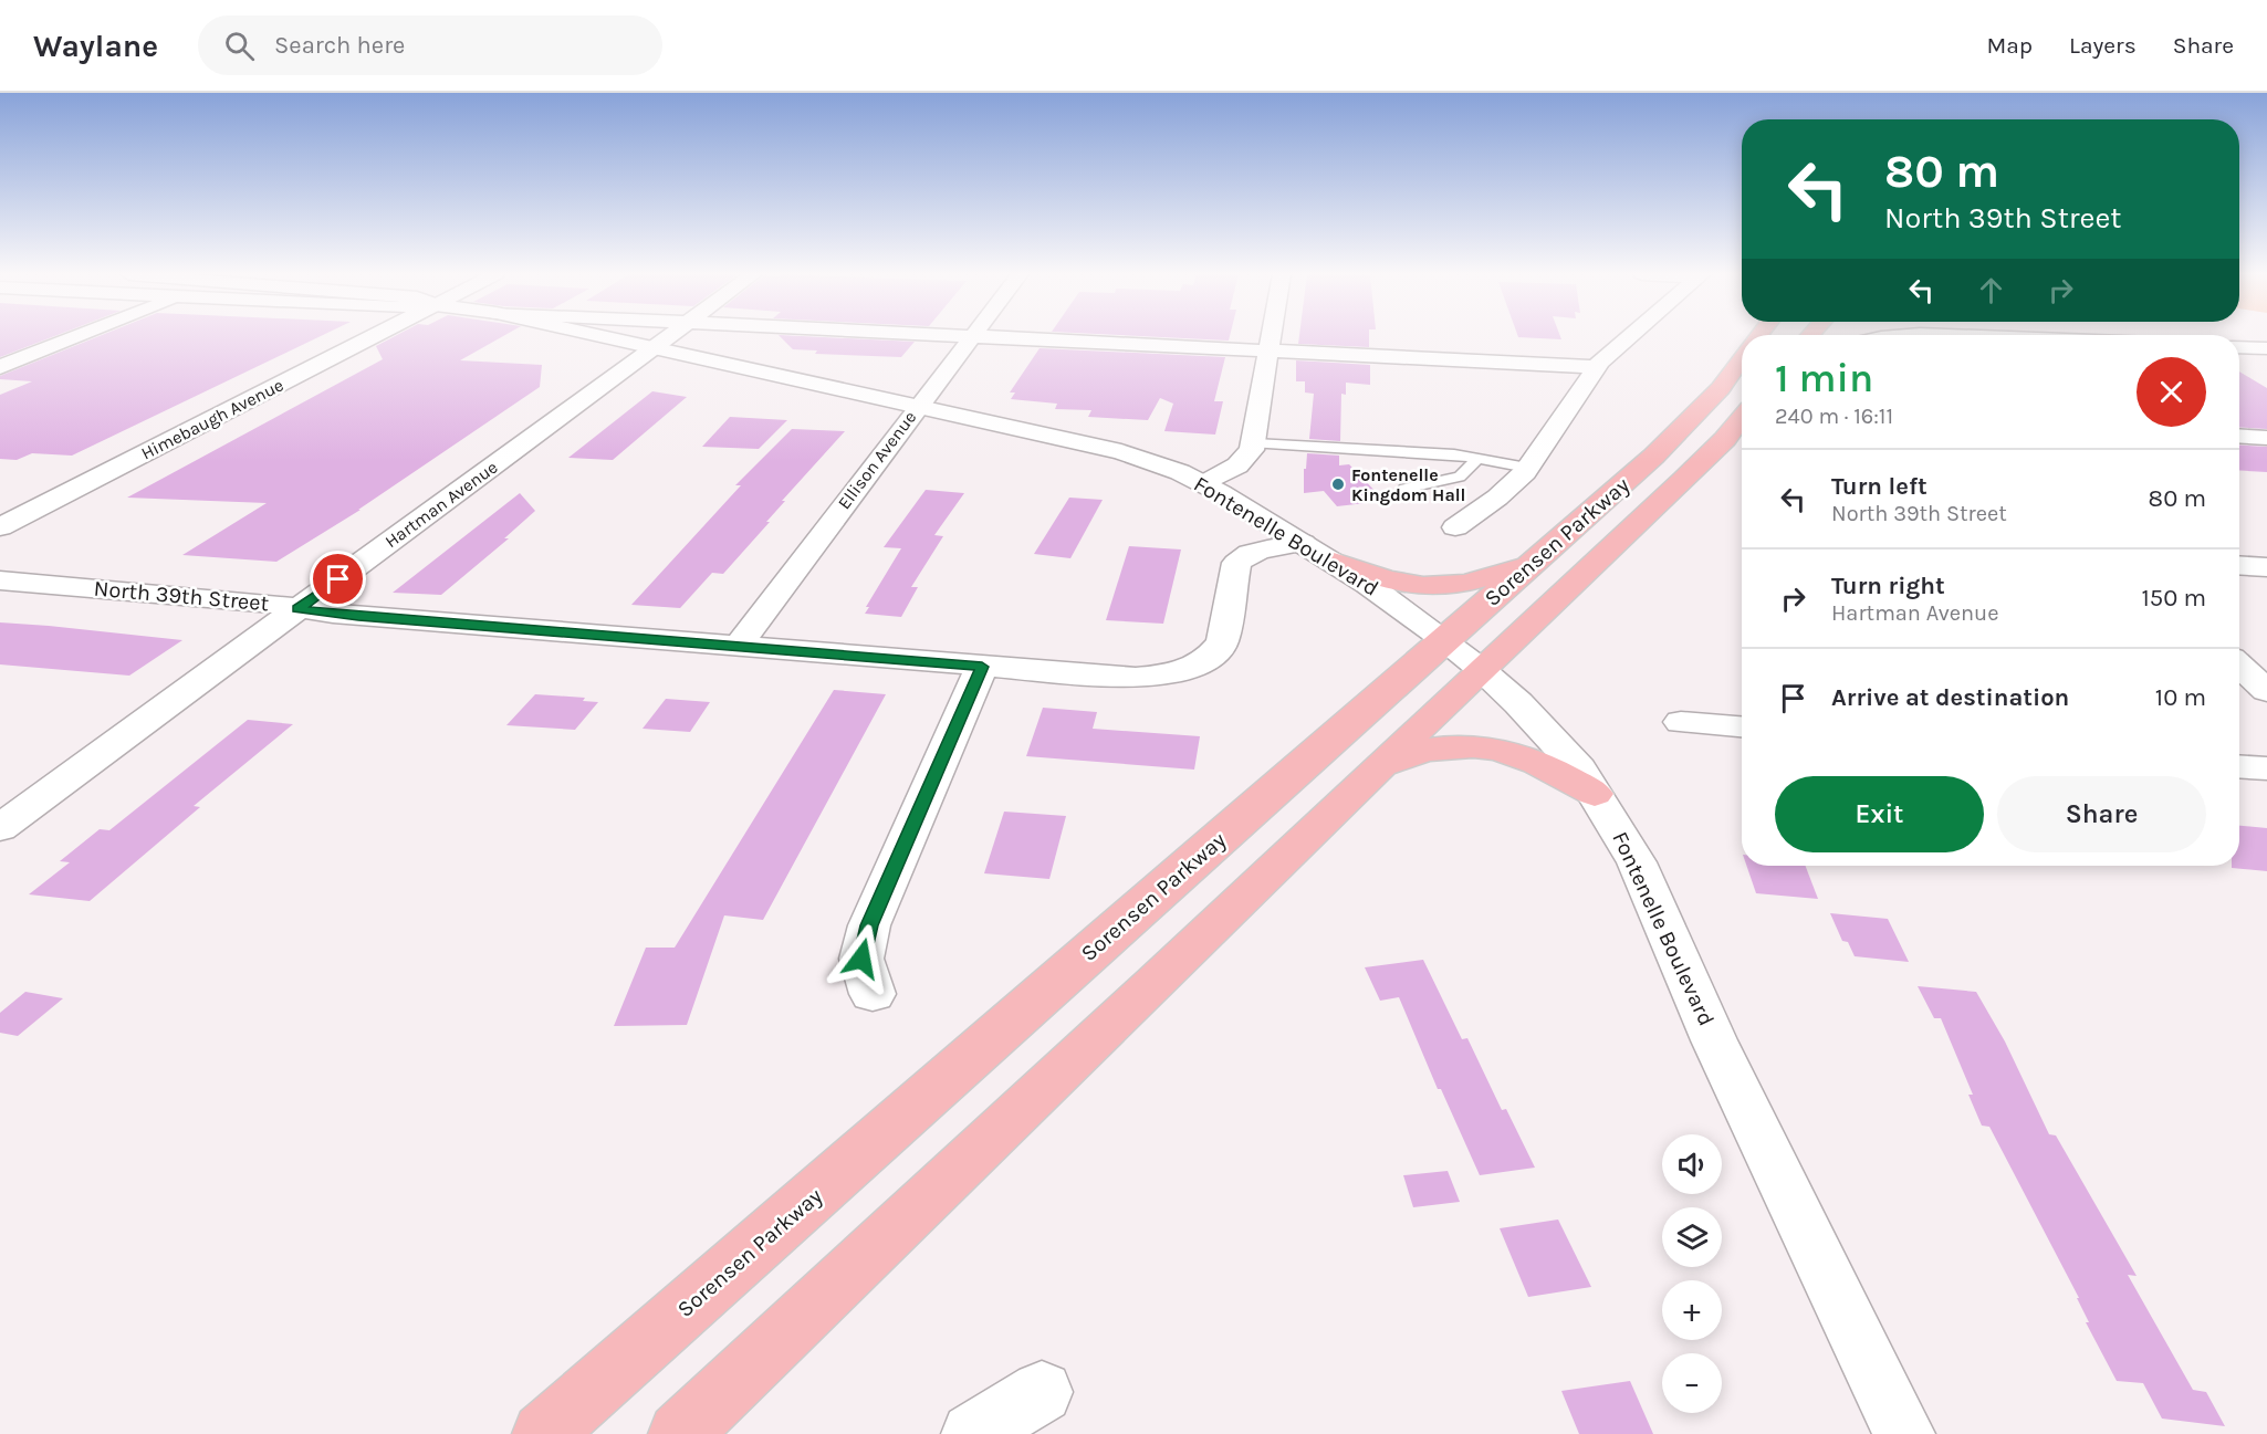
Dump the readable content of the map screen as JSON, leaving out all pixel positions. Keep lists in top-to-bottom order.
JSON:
{
  "streets": {
    "main road": ["Sorensen Parkway"],
    "street": [
      "Himebaugh Avenue",
      "Ellison Avenue",
      "Hartman Avenue",
      "Fontenelle Boulevard",
      "North 39th Street"
    ]
  },
  "crossings": [
    ["Ellison Avenue", "Fontenelle Boulevard"],
    ["Ellison Avenue", "North 39th Street"],
    ["Hartman Avenue", "Fontenelle Boulevard"],
    ["Hartman Avenue", "North 39th Street"],
    ["Fontenelle Boulevard", "Sorensen Parkway"],
    ["Fontenelle Boulevard", "North 39th Street"]
  ],
  "places": ["Fontenelle Kingdom Hall"],
  "page": {
    "header": "Waylane",
    "search": "Search here",
    "nav": ["Map", "Layers", "Share"],
    "turn": ["80 m", "North 39th Street"],
    "heading": ["1 min", "240 m · 16:11"],
    "list": [
      {
        "name": "Turn left",
        "note": "North 39th Street",
        "value": "80 m"
      },
      {
        "name": "Turn right",
        "note": "Hartman Avenue",
        "value": "150 m"
      },
      {
        "name": "Arrive at destination",
        "value": "10 m"
      }
    ],
    "buttons": ["Exit", "Share"],
    "map_buttons": ["+", "−"]
  }
}
